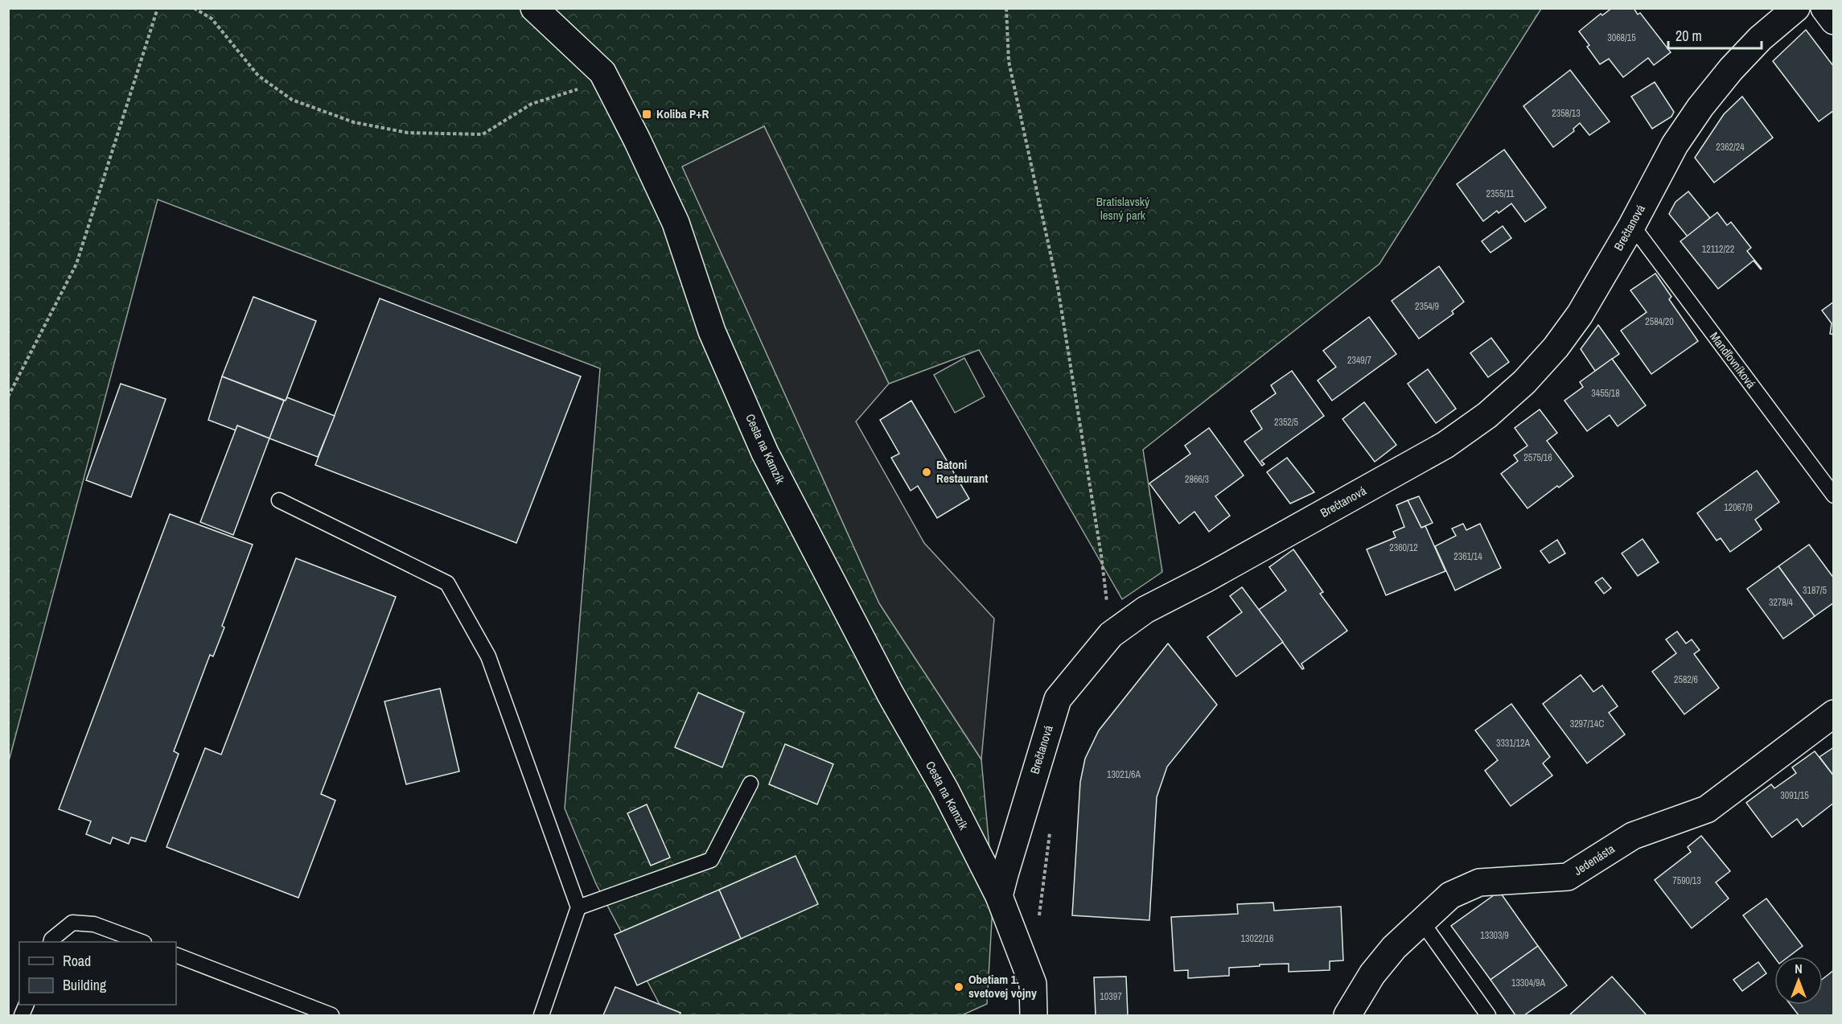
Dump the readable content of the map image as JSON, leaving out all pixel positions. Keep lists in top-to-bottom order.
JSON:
{
  "streets": {
    "street": ["Brečtanová", "Cesta na Kamzík", "Jedenásta"],
    "lane": ["Mandľovníková"]
  },
  "crossings": [
    ["Brečtanová", "Mandľovníková"],
    ["Brečtanová", "Cesta na Kamzík"]
  ],
  "parks": ["Bratislavský lesný park"],
  "places": {
    "transit": ["Koliba P+R"],
    "other": ["Batoni Restaurant", "Obetiam 1. svetovej vojny"]
  },
  "house_numbers": [
    "3068/15",
    "2358/13",
    "2362/24",
    "2355/11",
    "12112/22",
    "2354/9",
    "2584/20",
    "2349/7",
    "3455/18",
    "2352/5",
    "2575/16",
    "2866/3",
    "12067/9",
    "2360/12",
    "2361/14",
    "3187/5",
    "3278/4",
    "2582/6",
    "3297/14C",
    "3331/12A",
    "13021/6A",
    "3091/15",
    "7590/13",
    "13303/9",
    "13022/16",
    "13304/9A",
    "10397"
  ],
  "legend": ["Road", "Building"],
  "scale_bar": "20 m",
  "north": "top"
}
